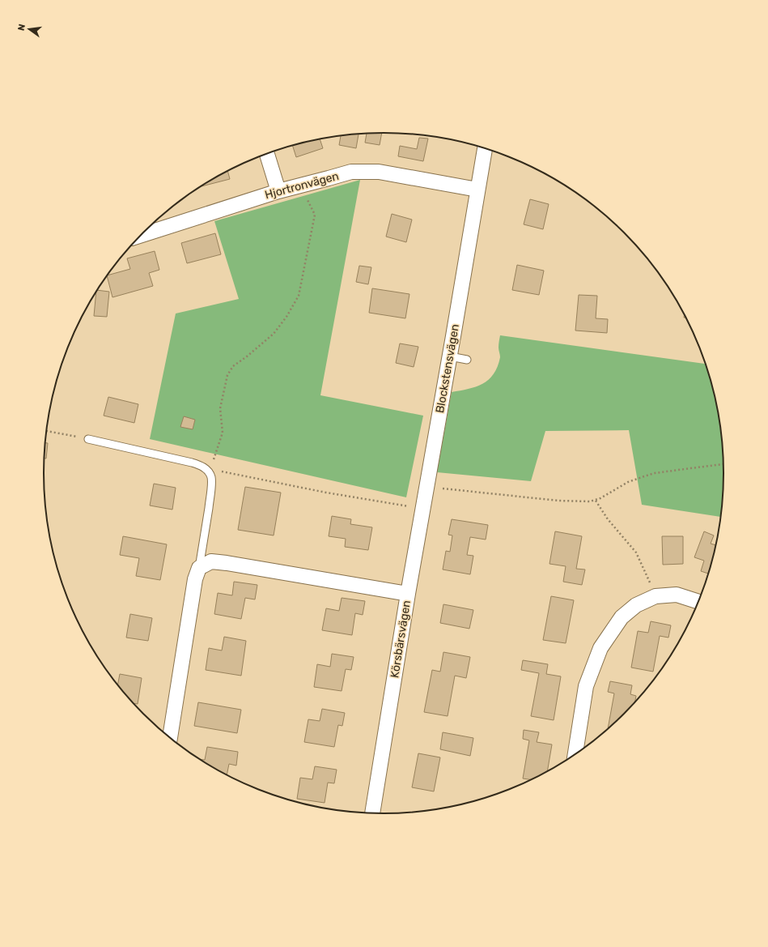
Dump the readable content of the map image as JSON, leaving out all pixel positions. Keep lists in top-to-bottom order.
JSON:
{
  "streets": {
    "street": ["Hjortronvägen", "Blockstensvägen", "Körsbärsvägen"]
  },
  "crossings": [
    ["Hjortronvägen", "Blockstensvägen"],
    ["Blockstensvägen", "Körsbärsvägen"]
  ],
  "north": "left"
}
